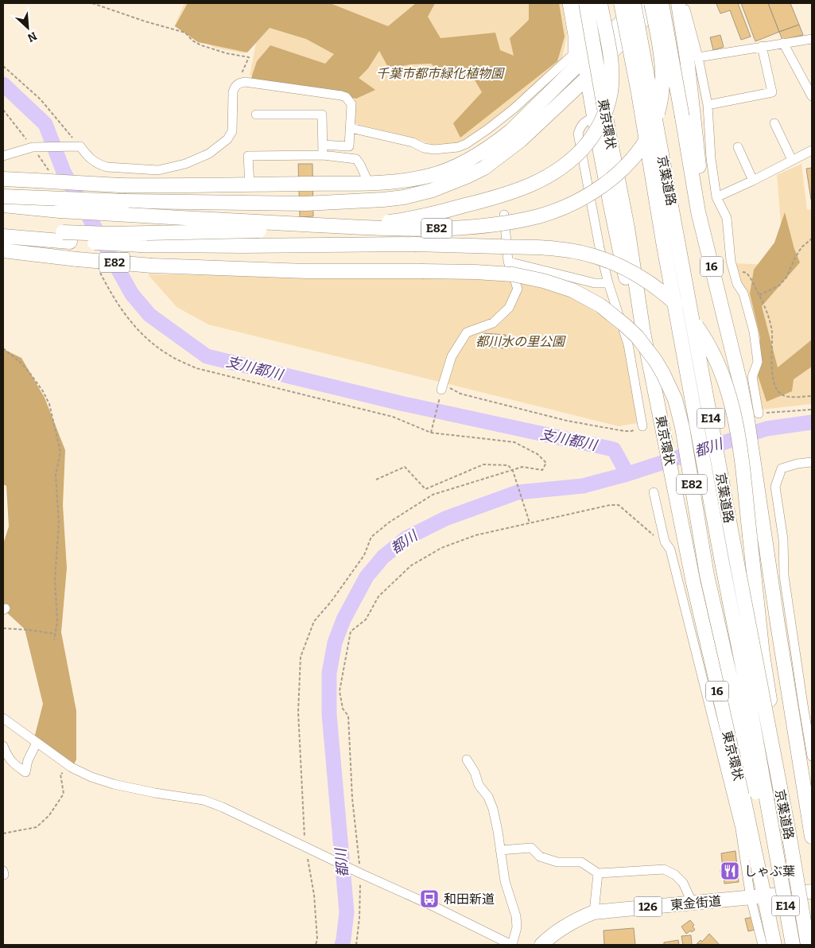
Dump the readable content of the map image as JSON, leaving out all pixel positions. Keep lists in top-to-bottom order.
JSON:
{
  "streets": {
    "highway": [
      "東京環状",
      "京葉道路",
      "E82",
      "16",
      "E14",
      "東金街道",
      "126"
    ]
  },
  "crossings": [
    ["東京環状", "東金街道"],
    ["京葉道路", "E82"]
  ],
  "water": ["支川都川", "都川"],
  "parks": ["千葉市都市緑化植物園", "都川水の里公園"],
  "places": {
    "restaurant": ["しゃぶ葉"],
    "bus stop": ["和田新道"]
  },
  "north": "bottom right"
}
